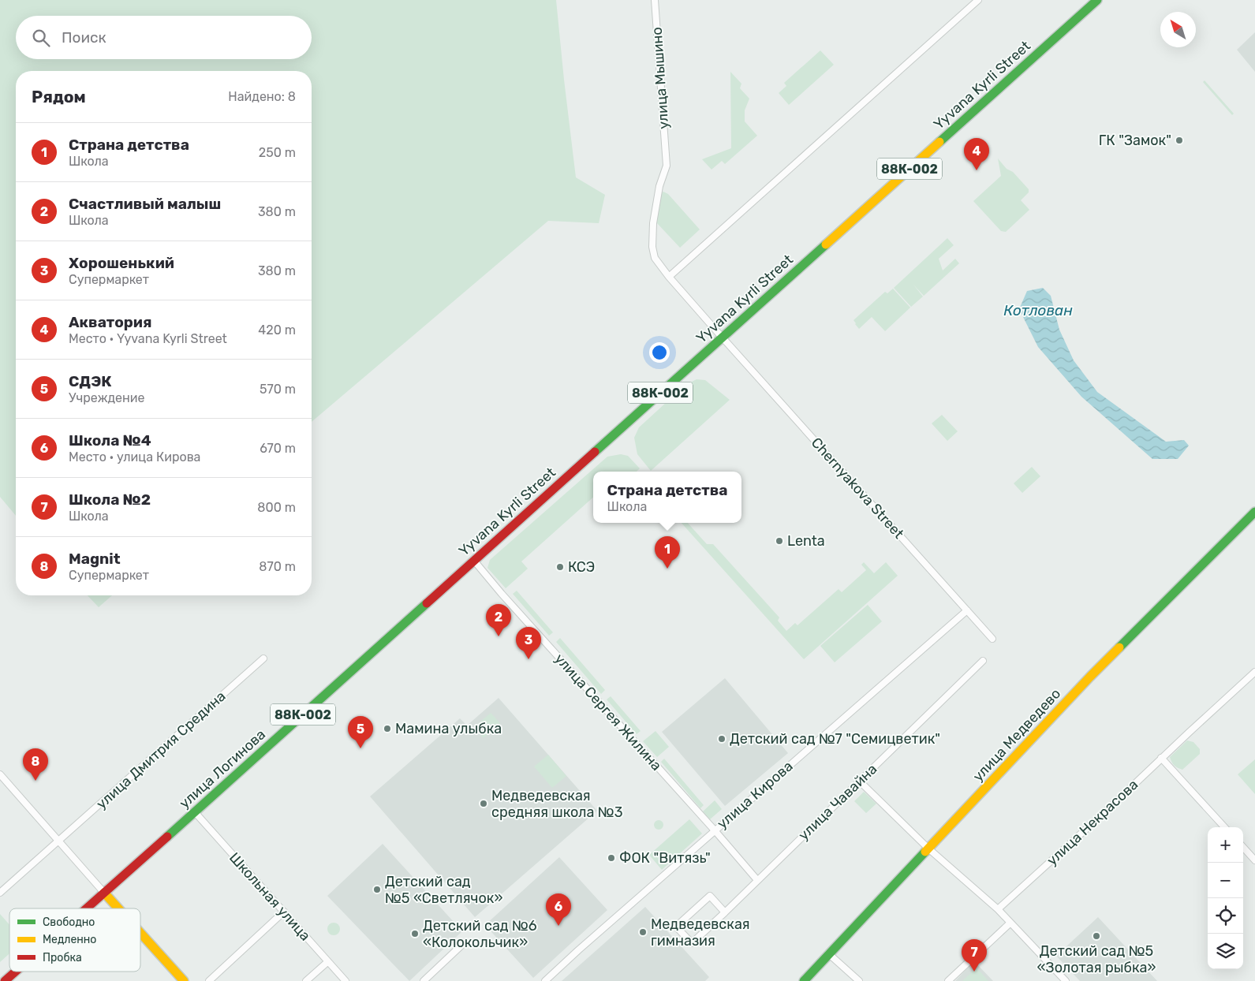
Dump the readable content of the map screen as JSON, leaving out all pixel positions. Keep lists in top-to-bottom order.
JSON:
{
  "streets": {
    "main road": [
      "Yyvana Kyrli Street",
      "88К-002",
      "улица Медведево",
      "улица Логинова"
    ],
    "street": [
      "улица Мышино",
      "Chernyakova Street",
      "улица Сергея Жилина",
      "улица Дмитрия Средина",
      "улица Кирова",
      "улица Чавайна",
      "улица Некрасова",
      "Школьная улица"
    ]
  },
  "crossings": [
    ["улица Мышино", "Chernyakova Street"],
    ["Yyvana Kyrli Street", "Chernyakova Street"],
    ["Yyvana Kyrli Street", "улица Сергея Жилина"],
    ["Yyvana Kyrli Street", "улица Логинова"],
    ["88К-002", "улица Логинова"],
    ["Chernyakova Street", "улица Кирова"],
    ["улица Сергея Жилина", "улица Кирова"],
    ["улица Сергея Жилина", "улица Чавайна"],
    ["улица Логинова", "Школьная улица"]
  ],
  "water": ["Котлован"],
  "places": [
    "ГК \"Замок\"",
    "Lenta",
    "КСЭ",
    "Мамина улыбка",
    "Детский сад №7 \"Семицветик\"",
    "Медведевская средняя школа №3",
    "ФОК \"Витязь\"",
    "Детский сад №5 «Светлячок»",
    "Медведевская гимназия",
    "Детский сад №6 «Колокольчик»",
    "Детский сад №5 «Золотая рыбка»"
  ],
  "legend": ["Свободно", "Медленно", "Пробка"],
  "north": "top left",
  "page": {
    "search": "Поиск",
    "heading": ["Рядом", "Найдено: 8"],
    "list": [
      {
        "mark": "1",
        "name": "Страна детства",
        "note": "Школа",
        "value": "250 m"
      },
      {
        "mark": "2",
        "name": "Счастливый малыш",
        "note": "Школа",
        "value": "380 m"
      },
      {
        "mark": "3",
        "name": "Хорошенький",
        "note": "Супермаркет",
        "value": "380 m"
      },
      {
        "mark": "4",
        "name": "Акватория",
        "note": "Место · Yyvana Kyrli Street",
        "value": "420 m"
      },
      {
        "mark": "5",
        "name": "СДЭК",
        "note": "Учреждение",
        "value": "570 m"
      },
      {
        "mark": "6",
        "name": "Школа №4",
        "note": "Место · улица Кирова",
        "value": "670 m"
      },
      {
        "mark": "7",
        "name": "Школа №2",
        "note": "Школа",
        "value": "800 m"
      },
      {
        "mark": "8",
        "name": "Magnit",
        "note": "Супермаркет",
        "value": "870 m"
      }
    ],
    "pins": [
      "4",
      "1",
      "2",
      "3",
      "5",
      "8",
      "6",
      "7"
    ],
    "popup": ["Страна детства", "Школа"],
    "map_buttons": ["+", "−"]
  }
}
